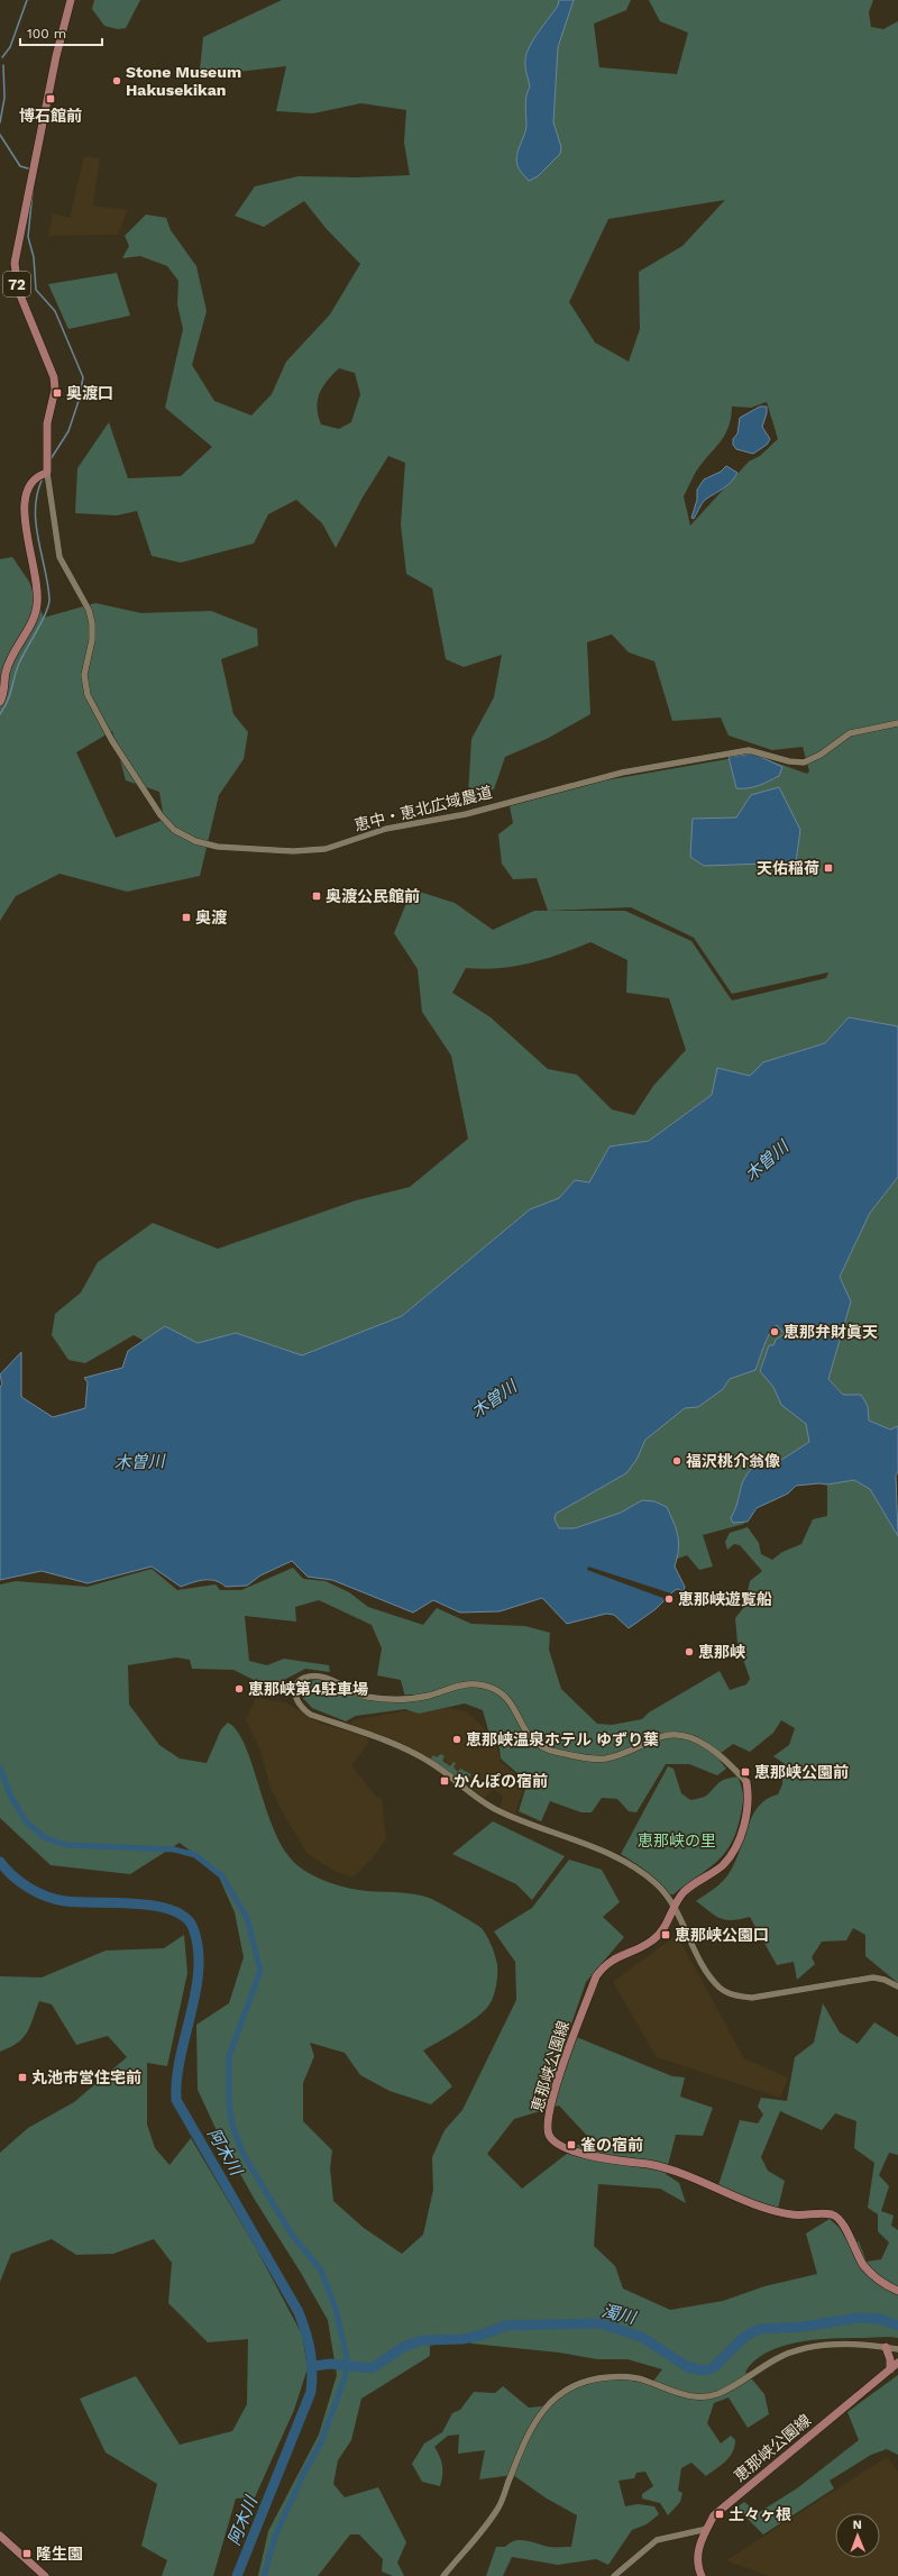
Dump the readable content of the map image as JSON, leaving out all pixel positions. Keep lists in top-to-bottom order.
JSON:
{
  "streets": {
    "main road": ["72", "恵那峡公園線"],
    "street": ["恵中・恵北広域農道"]
  },
  "crossings": [
    ["72", "恵中・恵北広域農道"]
  ],
  "water": ["木曽川", "阿木川", "濁川"],
  "parks": ["恵那峡の里"],
  "places": {
    "other": [
      "Stone Museum Hakusekikan",
      "恵那弁財眞天",
      "福沢桃介翁像",
      "恵那峡遊覧船",
      "恵那峡",
      "恵那峡第4駐車場",
      "恵那峡温泉ホテル ゆずり葉"
    ],
    "transit": [
      "博石館前",
      "奥渡口",
      "天佑稲荷",
      "奥渡公民館前",
      "奥渡",
      "恵那峡公園前",
      "かんぽの宿前",
      "恵那峡公園口",
      "丸池市営住宅前",
      "雀の宿前",
      "土々ヶ根",
      "隆生園"
    ]
  },
  "scale_bar": "100 m",
  "north": "top"
}
